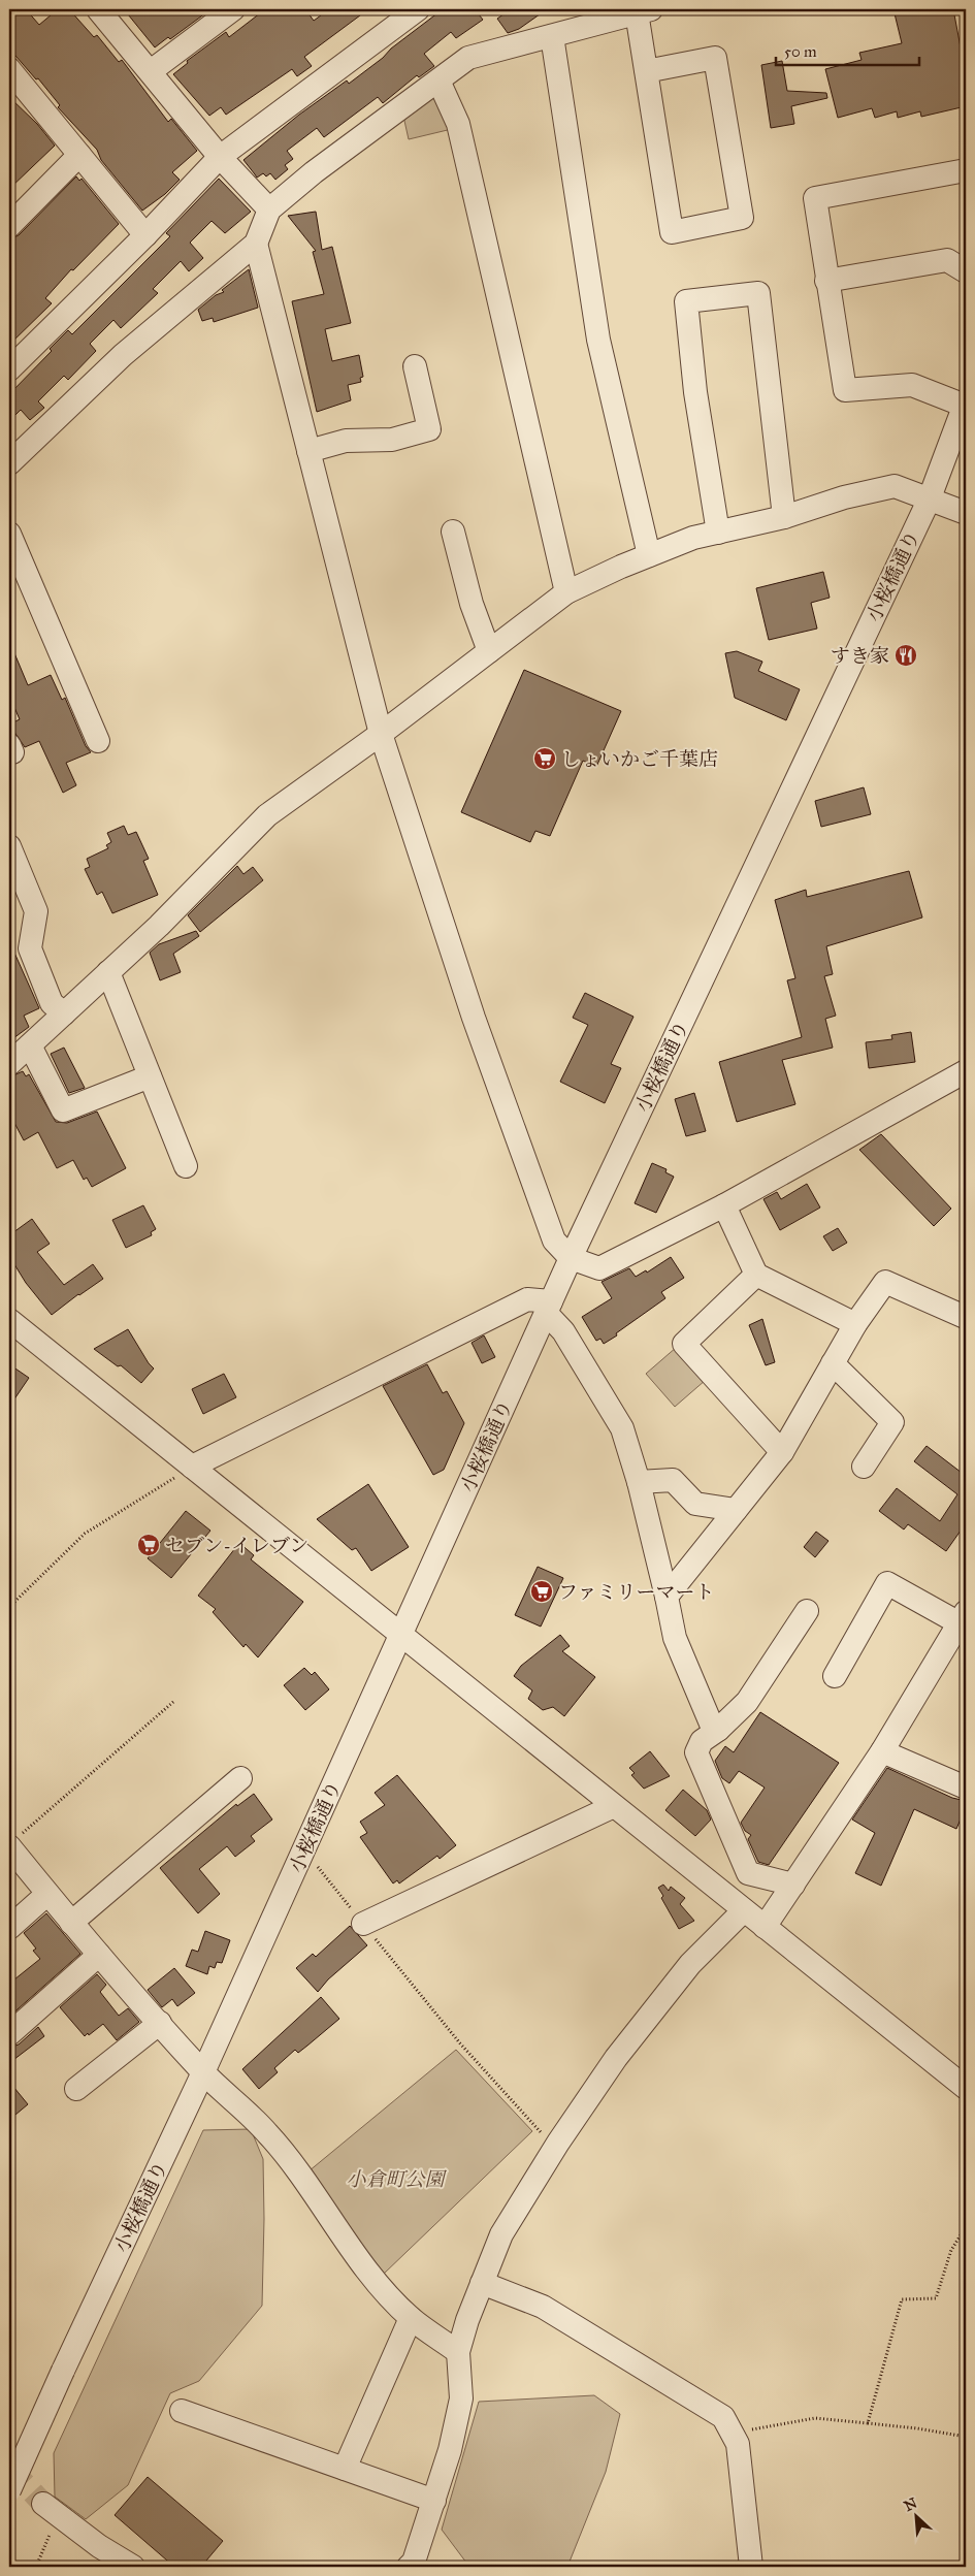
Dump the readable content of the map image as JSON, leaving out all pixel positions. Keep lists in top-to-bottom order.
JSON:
{
  "streets": {
    "street": ["小桜橋通り"]
  },
  "parks": ["小倉町公園"],
  "places": {
    "restaurant": ["すき家"],
    "supermarket": ["しょいかご千葉店", "セブン-イレブン", "ファミリーマート"]
  },
  "scale_bar": "50 m",
  "north": "top left"
}
